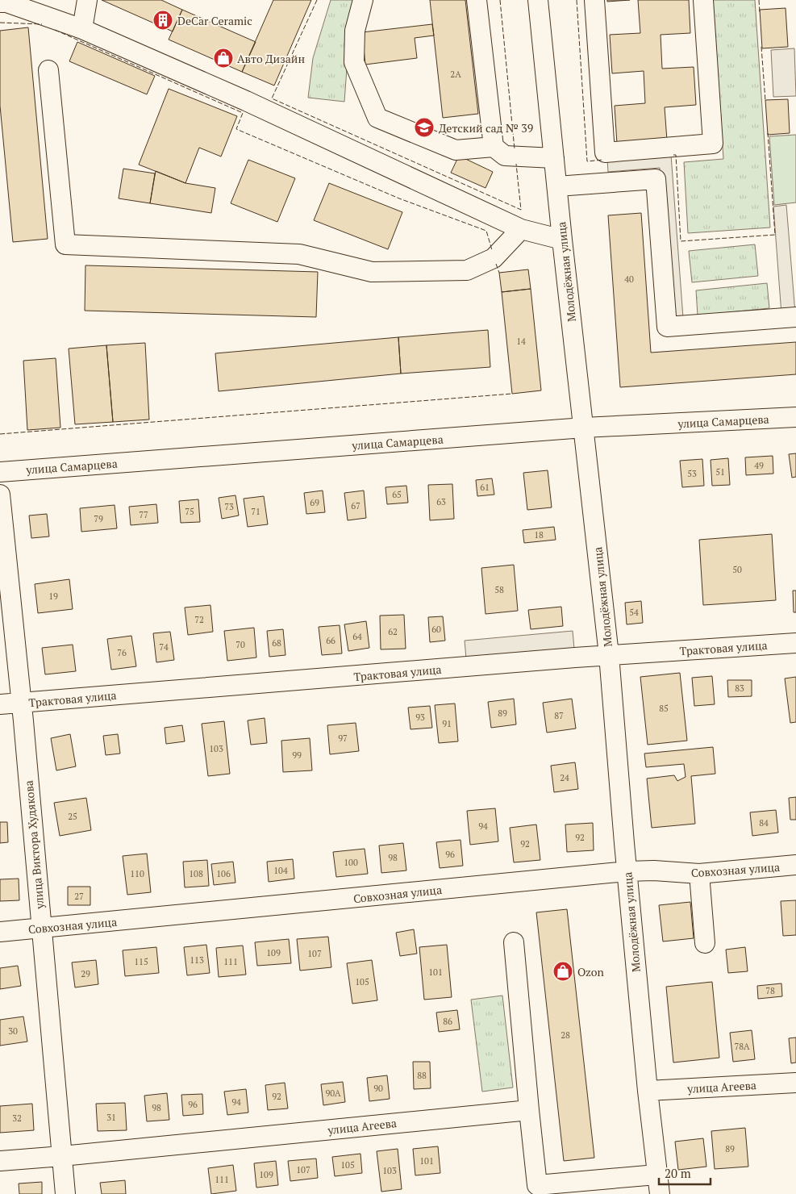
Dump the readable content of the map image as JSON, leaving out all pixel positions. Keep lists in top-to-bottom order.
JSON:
{
  "streets": {
    "street": [
      "Молодёжная улица",
      "улица Самарцева",
      "Трактовая улица",
      "улица Виктора Худякова",
      "Совхозная улица",
      "улица Агеева"
    ]
  },
  "crossings": [
    ["Молодёжная улица", "улица Самарцева"],
    ["Молодёжная улица", "Трактовая улица"],
    ["Молодёжная улица", "Совхозная улица"],
    ["Молодёжная улица", "улица Агеева"],
    ["Трактовая улица", "улица Виктора Худякова"],
    ["улица Виктора Худякова", "Совхозная улица"],
    ["улица Виктора Худякова", "улица Агеева"]
  ],
  "places": {
    "building": ["DeCar Ceramic"],
    "shop": ["Авто Дизайн", "Ozon"],
    "school or university": ["Детский сад № 39"]
  },
  "house_numbers": [
    "2А",
    "40",
    "14",
    "49",
    "51",
    "53",
    "61",
    "65",
    "63",
    "69",
    "67",
    "73",
    "75",
    "71",
    "77",
    "79",
    "18",
    "50",
    "58",
    "19",
    "54",
    "72",
    "60",
    "62",
    "64",
    "66",
    "68",
    "70",
    "74",
    "76",
    "83",
    "85",
    "89",
    "87",
    "93",
    "91",
    "97",
    "103",
    "99",
    "24",
    "25",
    "84",
    "94",
    "92",
    "92",
    "96",
    "98",
    "100",
    "104",
    "110",
    "108",
    "106",
    "27",
    "109",
    "107",
    "113",
    "115",
    "111",
    "101",
    "29",
    "105",
    "78",
    "86",
    "30",
    "28",
    "78А",
    "88",
    "90",
    "90А",
    "92",
    "94",
    "96",
    "98",
    "31",
    "32",
    "89",
    "101",
    "105",
    "107",
    "103",
    "109",
    "111"
  ],
  "scale_bar": "20 m"
}
